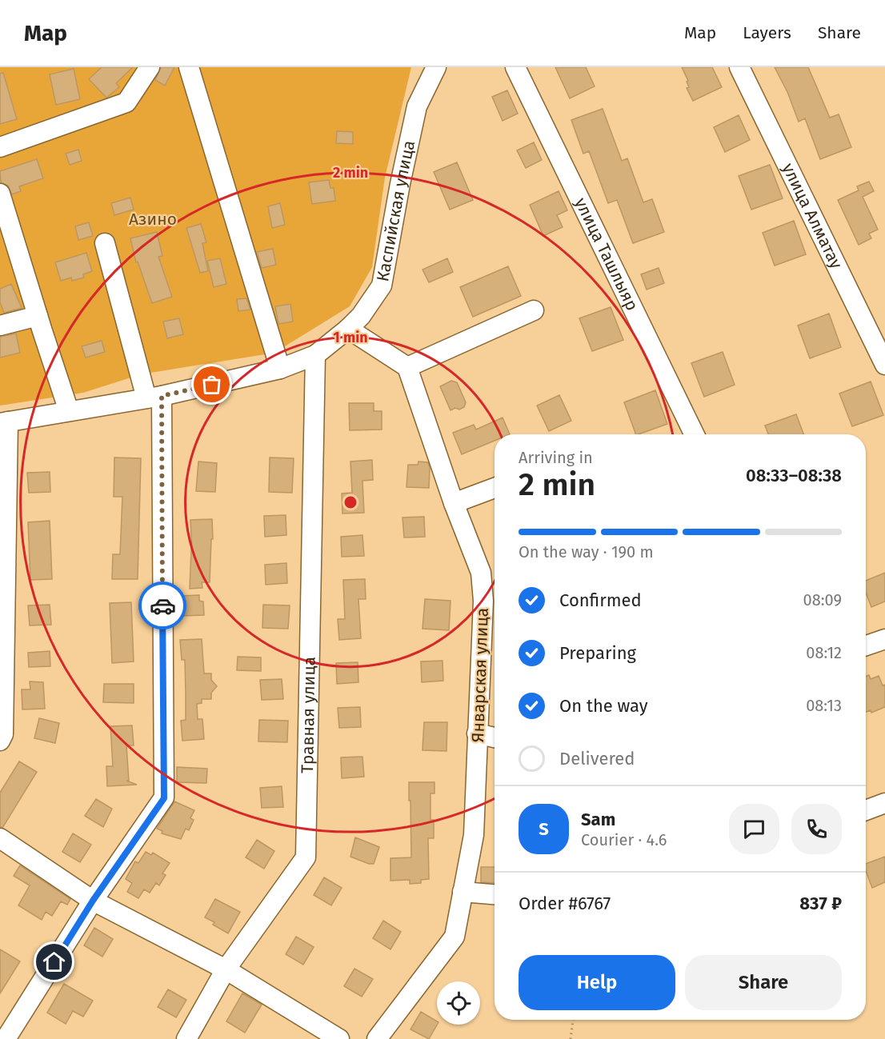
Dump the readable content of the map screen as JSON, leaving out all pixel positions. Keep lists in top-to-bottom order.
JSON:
{
  "streets": {
    "street": [
      "Каспийская улица",
      "улица Алматау",
      "улица Ташлыяр",
      "Январская улица",
      "Травная улица"
    ]
  },
  "crossings": [
    ["Каспийская улица", "Травная улица"]
  ],
  "parks": ["Азино"],
  "page": {
    "header": "Map",
    "nav": ["Map", "Layers", "Share"],
    "heading": ["2 min", "Arriving in", "08:33–08:38"],
    "panel": [
      "Sam",
      "Courier · 4.6",
      "Order #6767",
      "837 ₽"
    ],
    "bar": "On the way · 190 m",
    "list": [
      ["Confirmed", "08:09"],
      ["Preparing", "08:12"],
      ["On the way", "08:13"],
      "Delivered"
    ],
    "round": "S",
    "buttons": ["Help", "Share"]
  },
  "rings": ["2 min", "1 min"]
}
